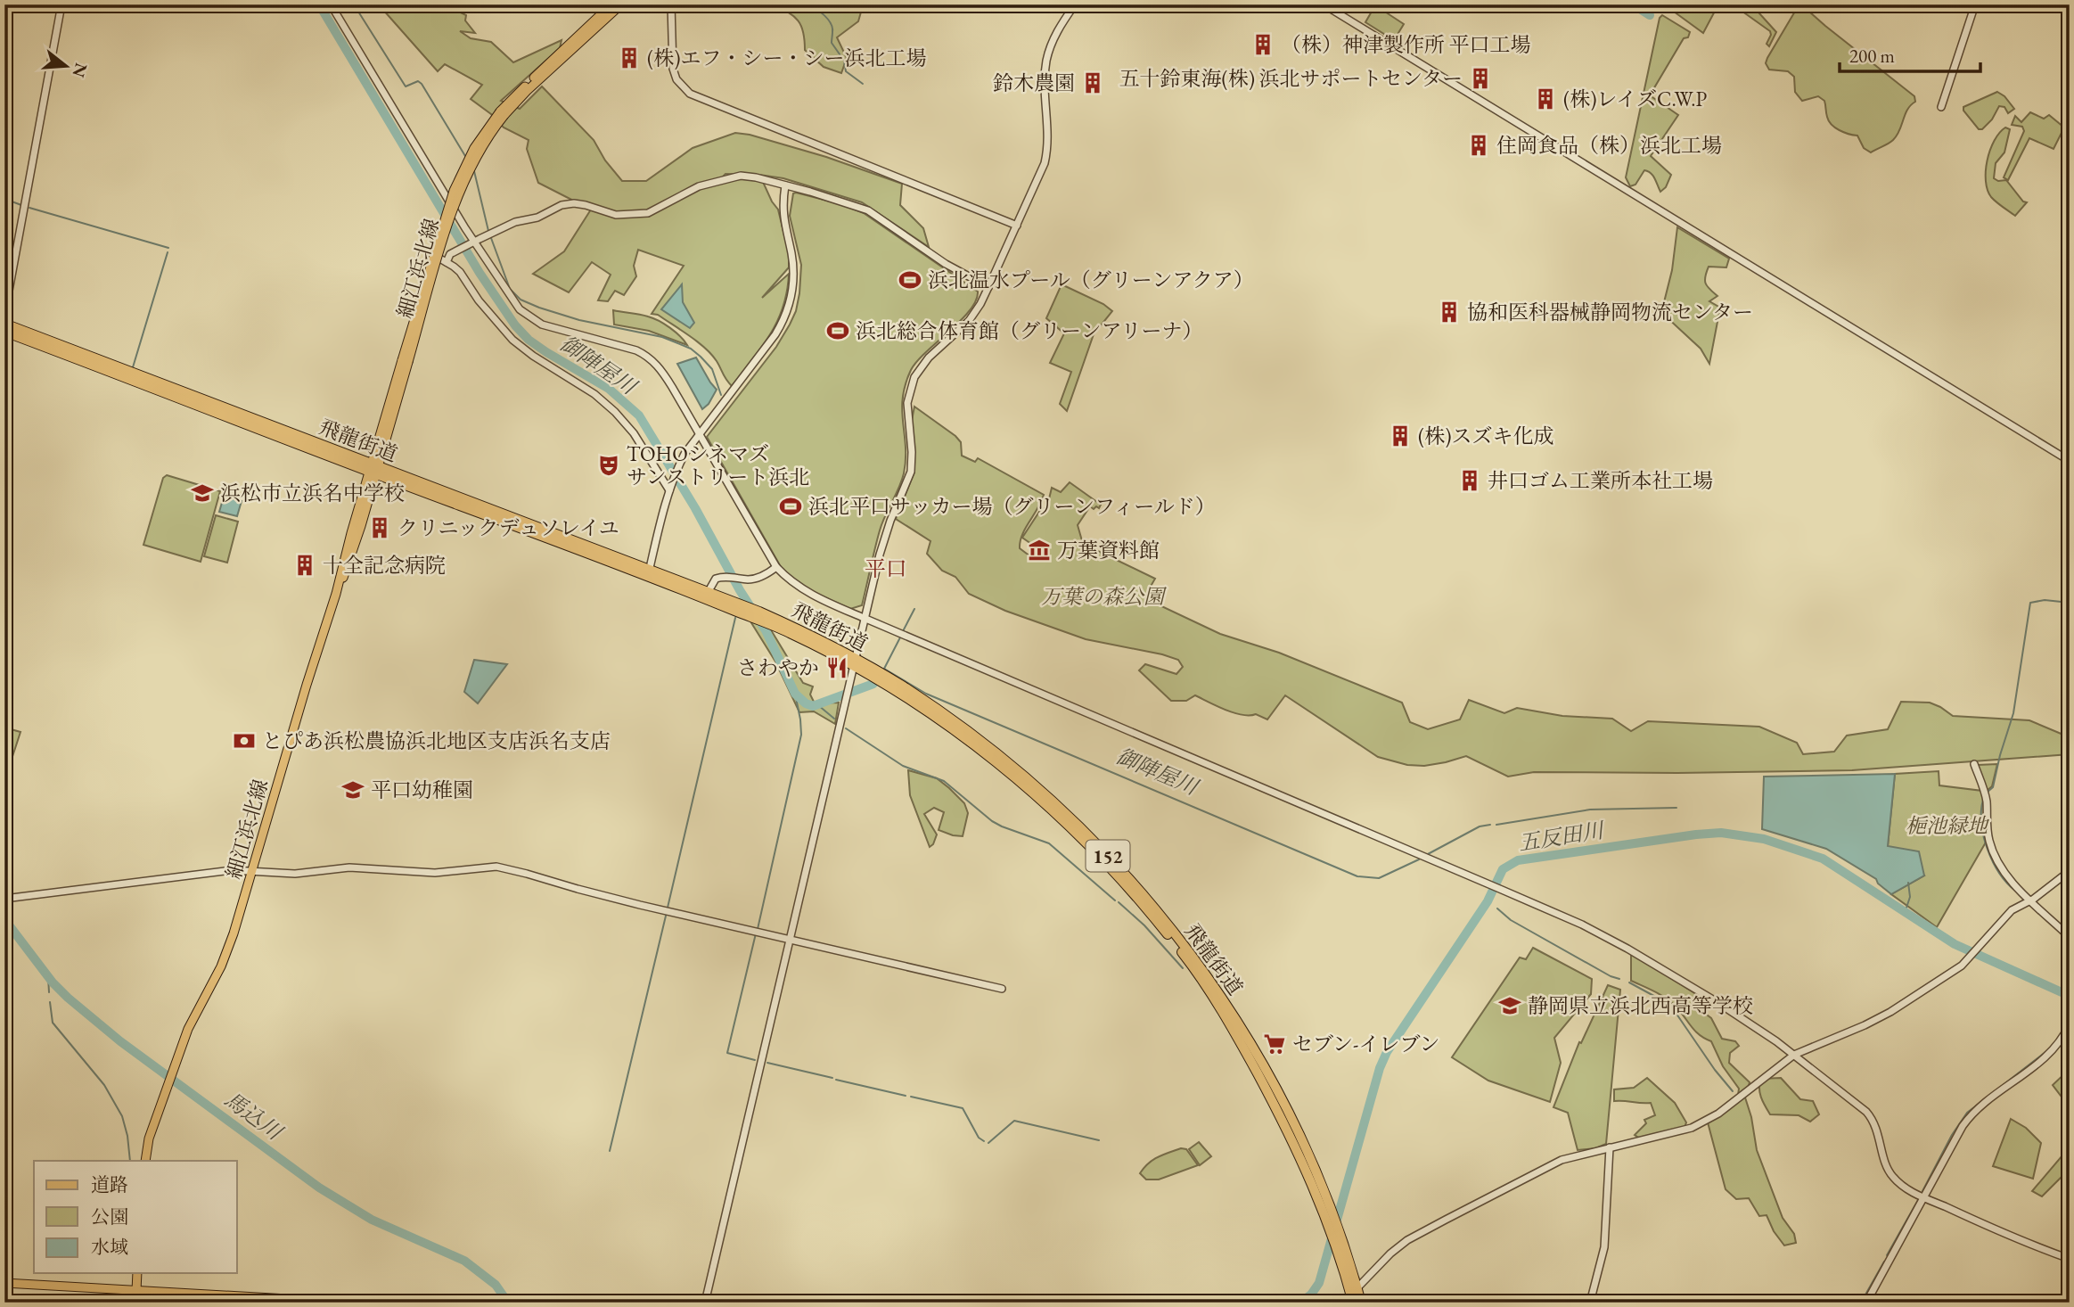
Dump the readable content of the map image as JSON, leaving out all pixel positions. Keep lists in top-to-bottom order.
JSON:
{
  "streets": {
    "highway": ["飛龍街道", "152"],
    "main road": ["細江浜北線"]
  },
  "crossings": [
    ["細江浜北線", "飛龍街道"]
  ],
  "districts": ["平口"],
  "water": ["御陣屋川", "五反田川", "馬込川"],
  "parks": ["万葉の森公園", "梔池緑地"],
  "places": {
    "building": [
      "（株）神津製作所 平口工場",
      "(株)エフ・シー・シー浜北工場",
      "五十鈴東海(株) 浜北サポートセンター",
      "鈴木農園",
      "(株)レイズC.W.P",
      "住岡食品（株）浜北工場",
      "協和医科器械静岡物流センター",
      "(株)スズキ化成",
      "井口ゴム工業所本社工場",
      "クリニックデュソレイユ",
      "十全記念病院"
    ],
    "sports": ["浜北温水プール（グリーンアクア）", "浜北総合体育館（グリーンアリーナ）", "浜北平口サッカー場（グリーンフィールド）"],
    "theatre": ["TOHOシネマズ サンストリート浜北"],
    "school or university": ["浜松市立浜名中学校", "平口幼稚園", "静岡県立浜北西高等学校"],
    "museum": ["万葉資料館"],
    "restaurant": ["さわやか"],
    "bank": ["とぴあ浜松農協浜北地区支店浜名支店"],
    "supermarket": ["セブン-イレブン"]
  },
  "legend": ["道路", "公園", "水域"],
  "scale_bar": "200 m",
  "north": "right"
}
